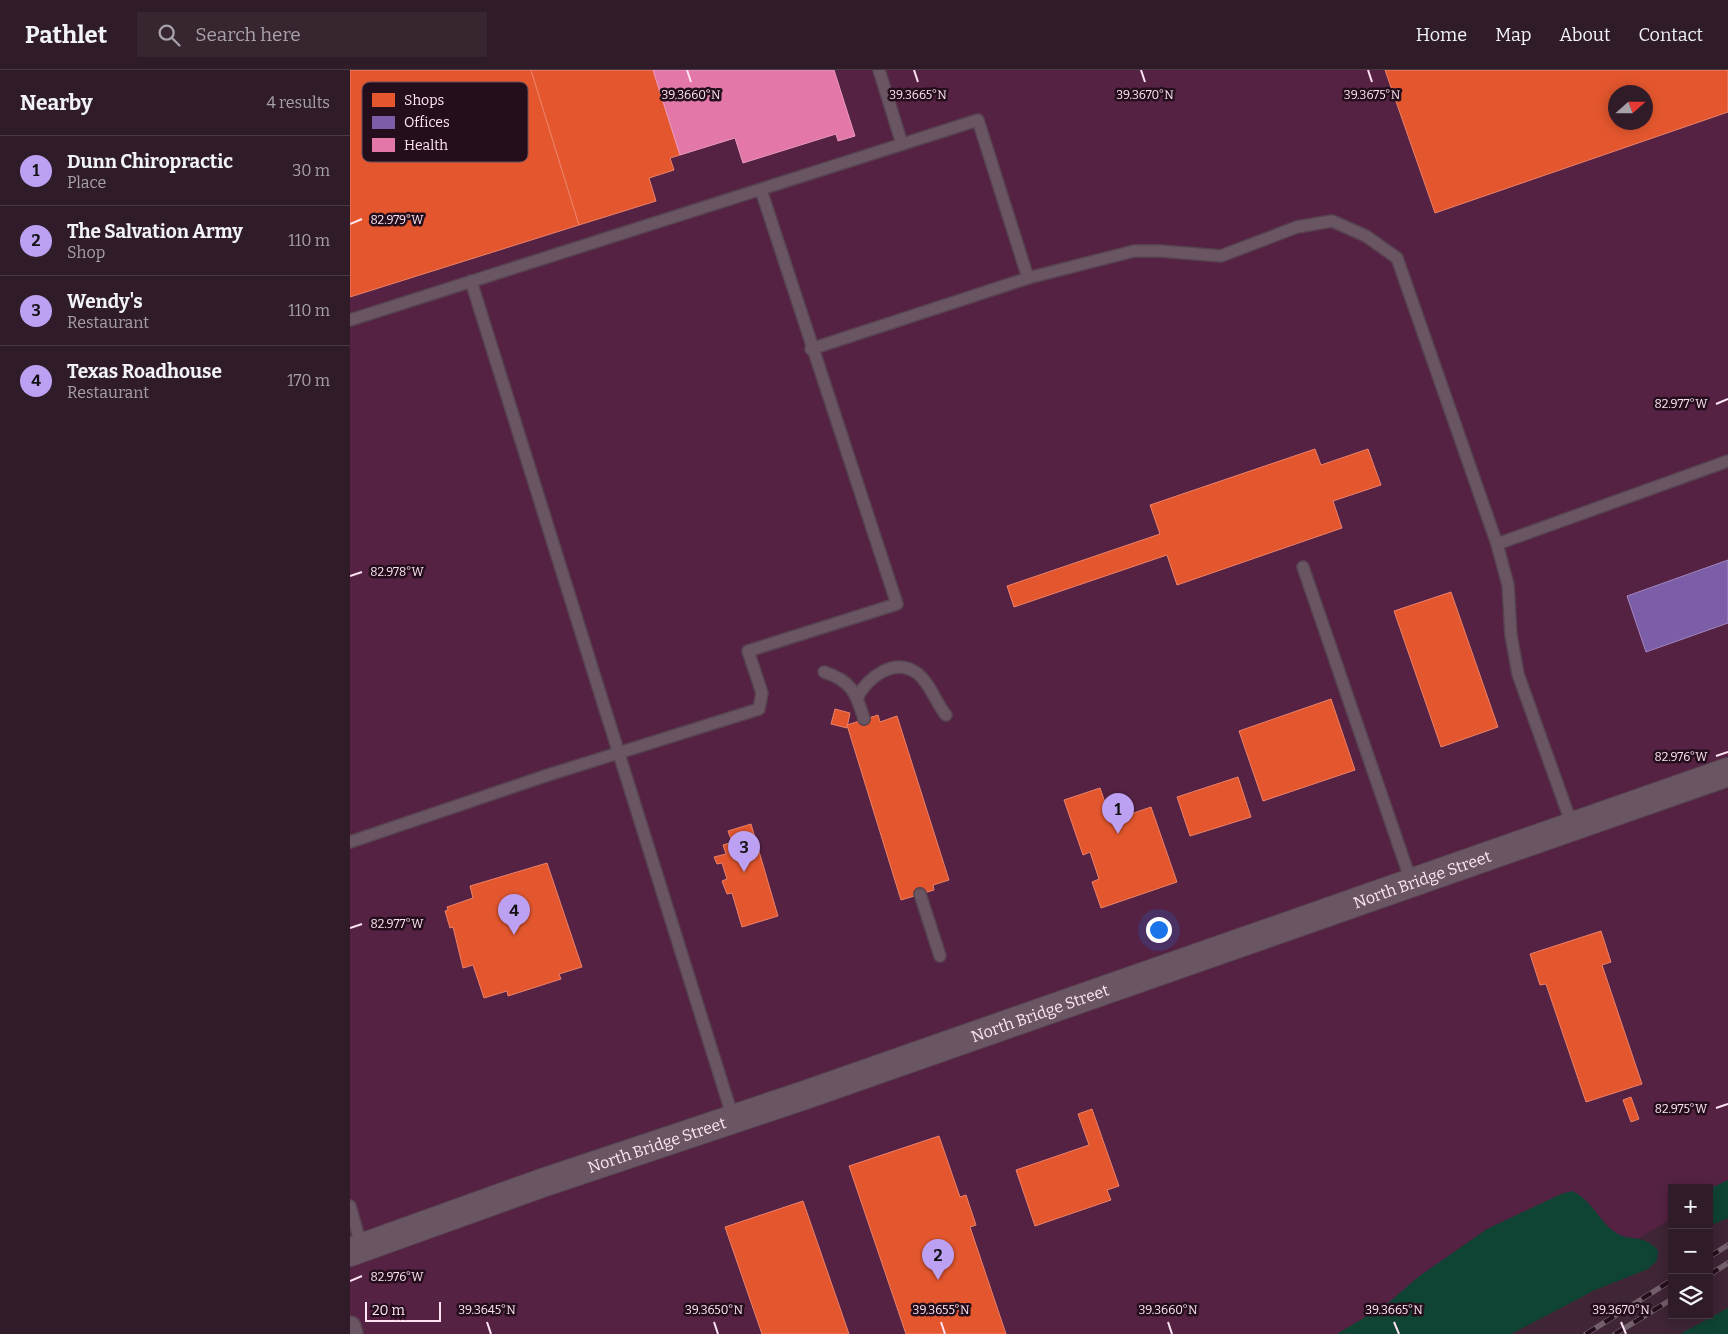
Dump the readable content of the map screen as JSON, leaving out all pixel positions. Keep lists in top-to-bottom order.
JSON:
{
  "streets": {
    "main road": ["North Bridge Street"]
  },
  "legend": ["Shops", "Offices", "Health"],
  "scale_bar": "20 m",
  "north": "right",
  "page": {
    "header": "Pathlet",
    "search": "Search here",
    "nav": [
      "Home",
      "Map",
      "About",
      "Contact"
    ],
    "heading": ["Nearby", "4 results"],
    "list": [
      {
        "mark": "1",
        "name": "Dunn Chiropractic",
        "note": "Place",
        "value": "30 m"
      },
      {
        "mark": "2",
        "name": "The Salvation Army",
        "note": "Shop",
        "value": "110 m"
      },
      {
        "mark": "3",
        "name": "Wendy's",
        "note": "Restaurant",
        "value": "110 m"
      },
      {
        "mark": "4",
        "name": "Texas Roadhouse",
        "note": "Restaurant",
        "value": "170 m"
      }
    ],
    "pins": [
      "1",
      "3",
      "4",
      "2"
    ],
    "map_buttons": ["+", "−"],
    "scale": "20 m"
  },
  "coordinates": [
    "39.3660°N",
    "39.3665°N",
    "39.3670°N",
    "39.3675°N",
    "82.979°W",
    "82.977°W",
    "82.978°W",
    "82.976°W",
    "82.975°W",
    "39.3645°N",
    "39.3650°N",
    "39.3655°N"
  ]
}
